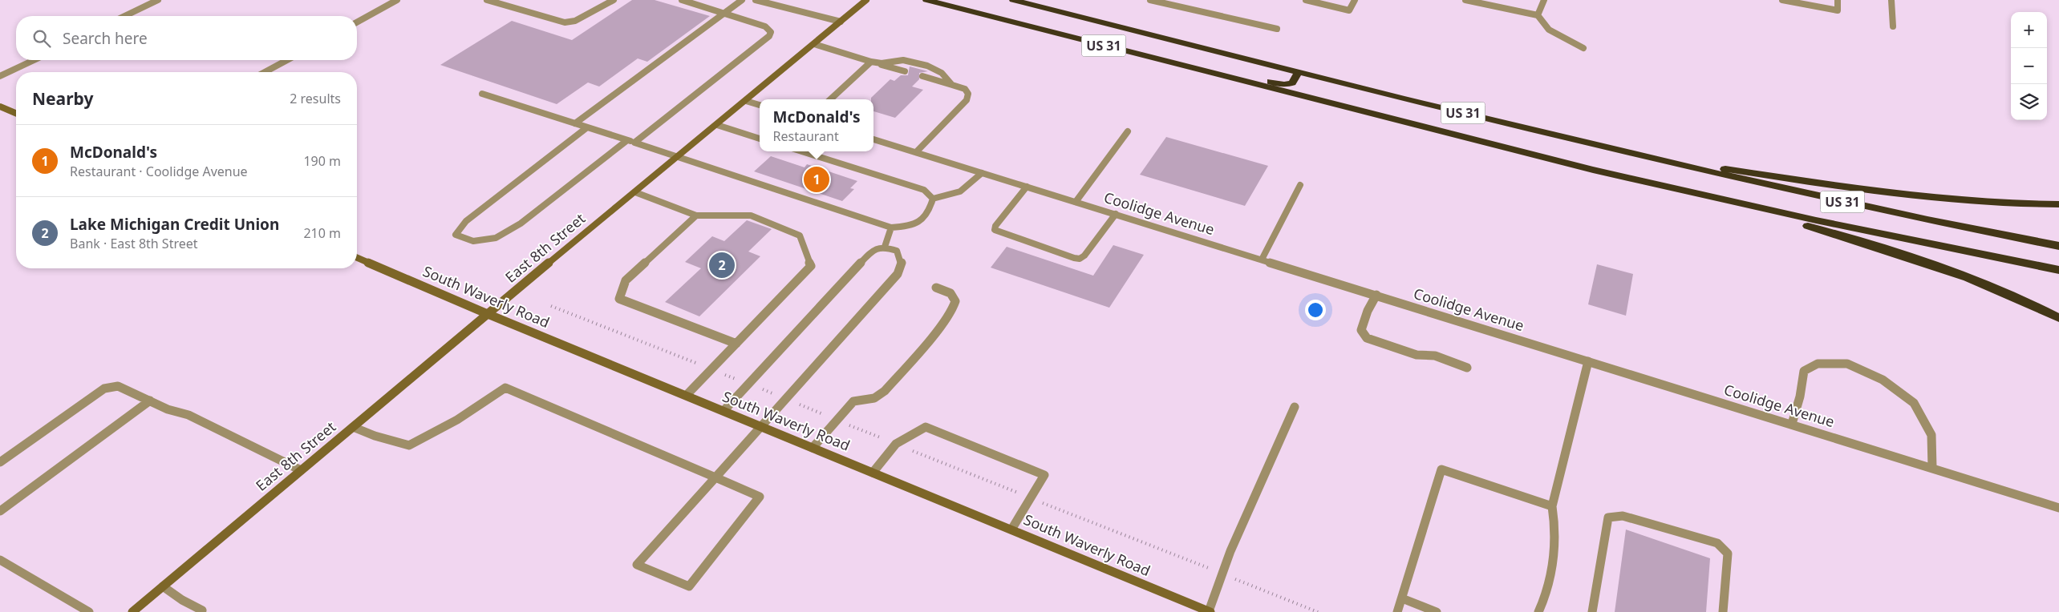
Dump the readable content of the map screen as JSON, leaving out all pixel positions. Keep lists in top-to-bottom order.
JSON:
{
  "streets": {
    "highway": ["US 31"],
    "street": ["Coolidge Avenue", "East 8th Street", "South Waverly Road"]
  },
  "crossings": [
    ["East 8th Street", "South Waverly Road"]
  ],
  "page": {
    "map_buttons": ["+", "−"],
    "search": "Search here",
    "heading": ["Nearby", "2 results"],
    "popup": ["McDonald's", "Restaurant"],
    "list": [
      {
        "mark": "1",
        "name": "McDonald's",
        "note": "Restaurant · Coolidge Avenue",
        "value": "190 m"
      },
      {
        "mark": "2",
        "name": "Lake Michigan Credit Union",
        "note": "Bank · East 8th Street",
        "value": "210 m"
      }
    ],
    "pins": ["1", "2"]
  }
}
